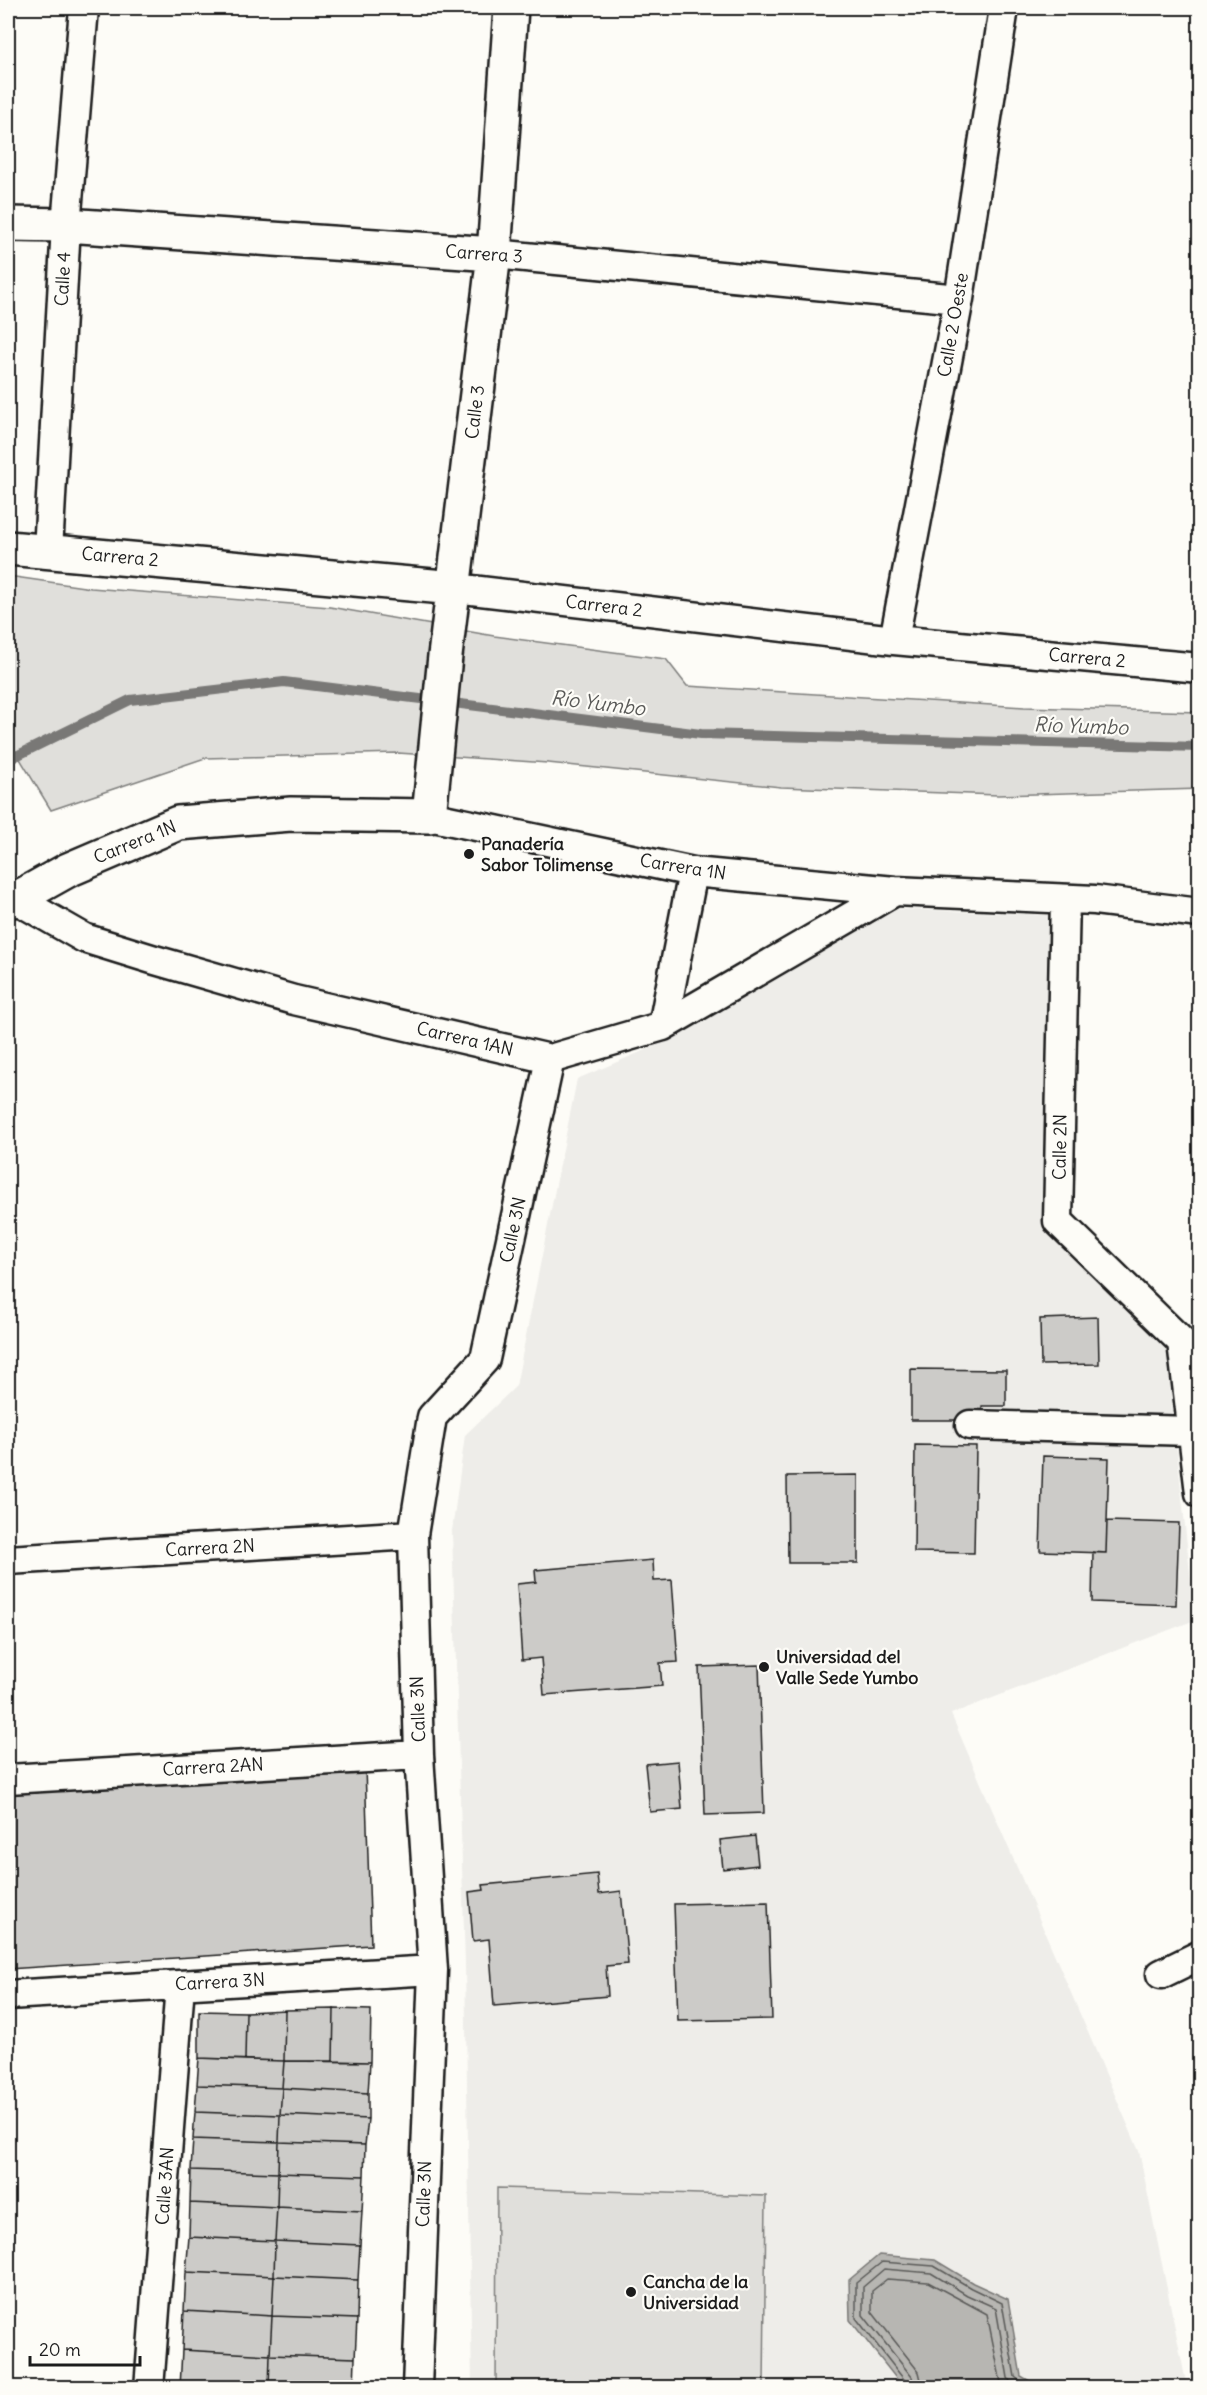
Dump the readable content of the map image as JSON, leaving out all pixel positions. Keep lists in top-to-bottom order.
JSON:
{
  "streets": {
    "street": [
      "Carrera 3",
      "Calle 4",
      "Calle 2 Oeste",
      "Calle 3",
      "Carrera 2",
      "Carrera 1N",
      "Carrera 1AN",
      "Calle 2N",
      "Calle 3N",
      "Carrera 2N",
      "Carrera 2AN",
      "Carrera 3N",
      "Calle 3AN"
    ]
  },
  "crossings": [
    ["Carrera 3", "Calle 4"],
    ["Carrera 3", "Calle 2 Oeste"],
    ["Carrera 3", "Calle 3"],
    ["Calle 4", "Carrera 2"],
    ["Calle 2 Oeste", "Carrera 2"],
    ["Calle 3", "Carrera 2"],
    ["Calle 3", "Carrera 1N"],
    ["Carrera 1N", "Carrera 1AN"],
    ["Carrera 1N", "Calle 2N"],
    ["Carrera 1AN", "Calle 3N"],
    ["Calle 3N", "Carrera 2N"],
    ["Calle 3N", "Carrera 2AN"],
    ["Calle 3N", "Carrera 3N"],
    ["Carrera 3N", "Calle 3AN"]
  ],
  "water": ["Río Yumbo"],
  "places": ["Panadería Sabor Tolimense", "Universidad del Valle Sede Yumbo", "Cancha de la Universidad"],
  "scale_bar": "20 m"
}
